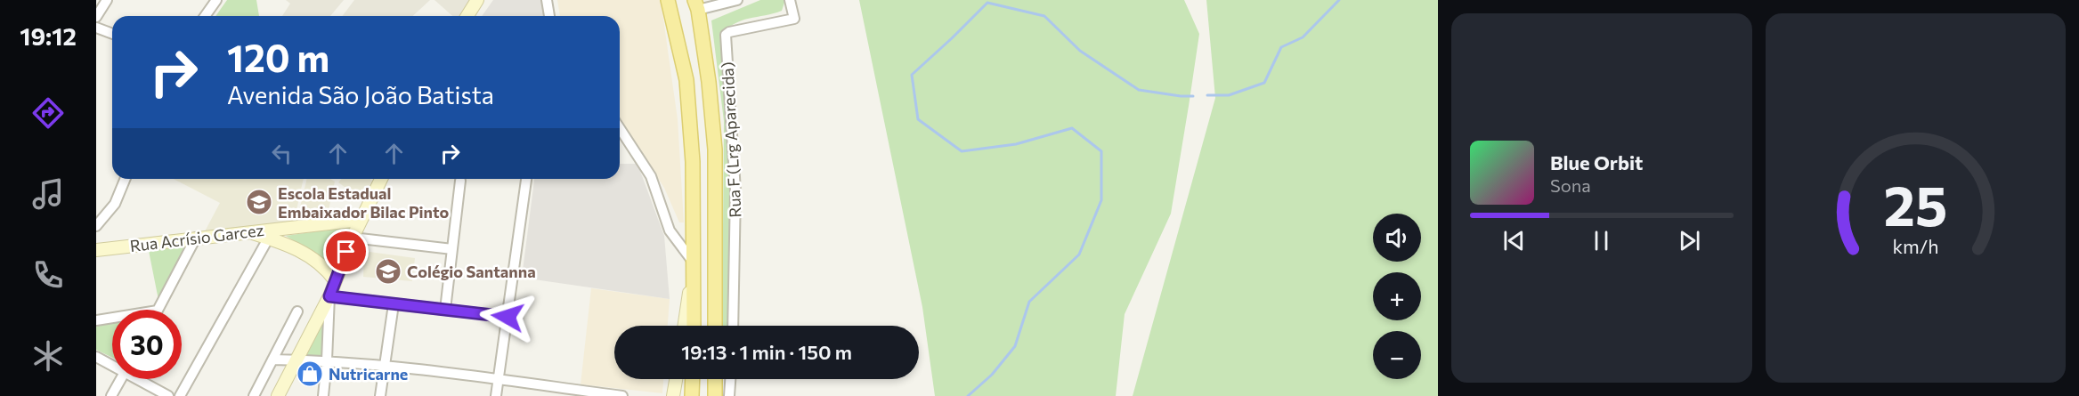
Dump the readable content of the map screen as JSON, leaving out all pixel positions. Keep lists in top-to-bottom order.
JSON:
{
  "streets": {
    "street": ["Rua F (Lrg Aparecida)", "Rua Acrísio Garcez"]
  },
  "places": {
    "school or university": ["Escola Estadual Embaixador Bilac Pinto", "Colégio Santanna"],
    "shop": ["Nutricarne"]
  },
  "page": {
    "tabs": "19:12",
    "turn": ["120 m", "Avenida São João Batista"],
    "song": ["Blue Orbit", "Sona"],
    "map_buttons": ["+", "−"],
    "limit": "30",
    "trip": "19:13 · 1 min · 150 m",
    "gauge": ["25", "km/h"]
  }
}
